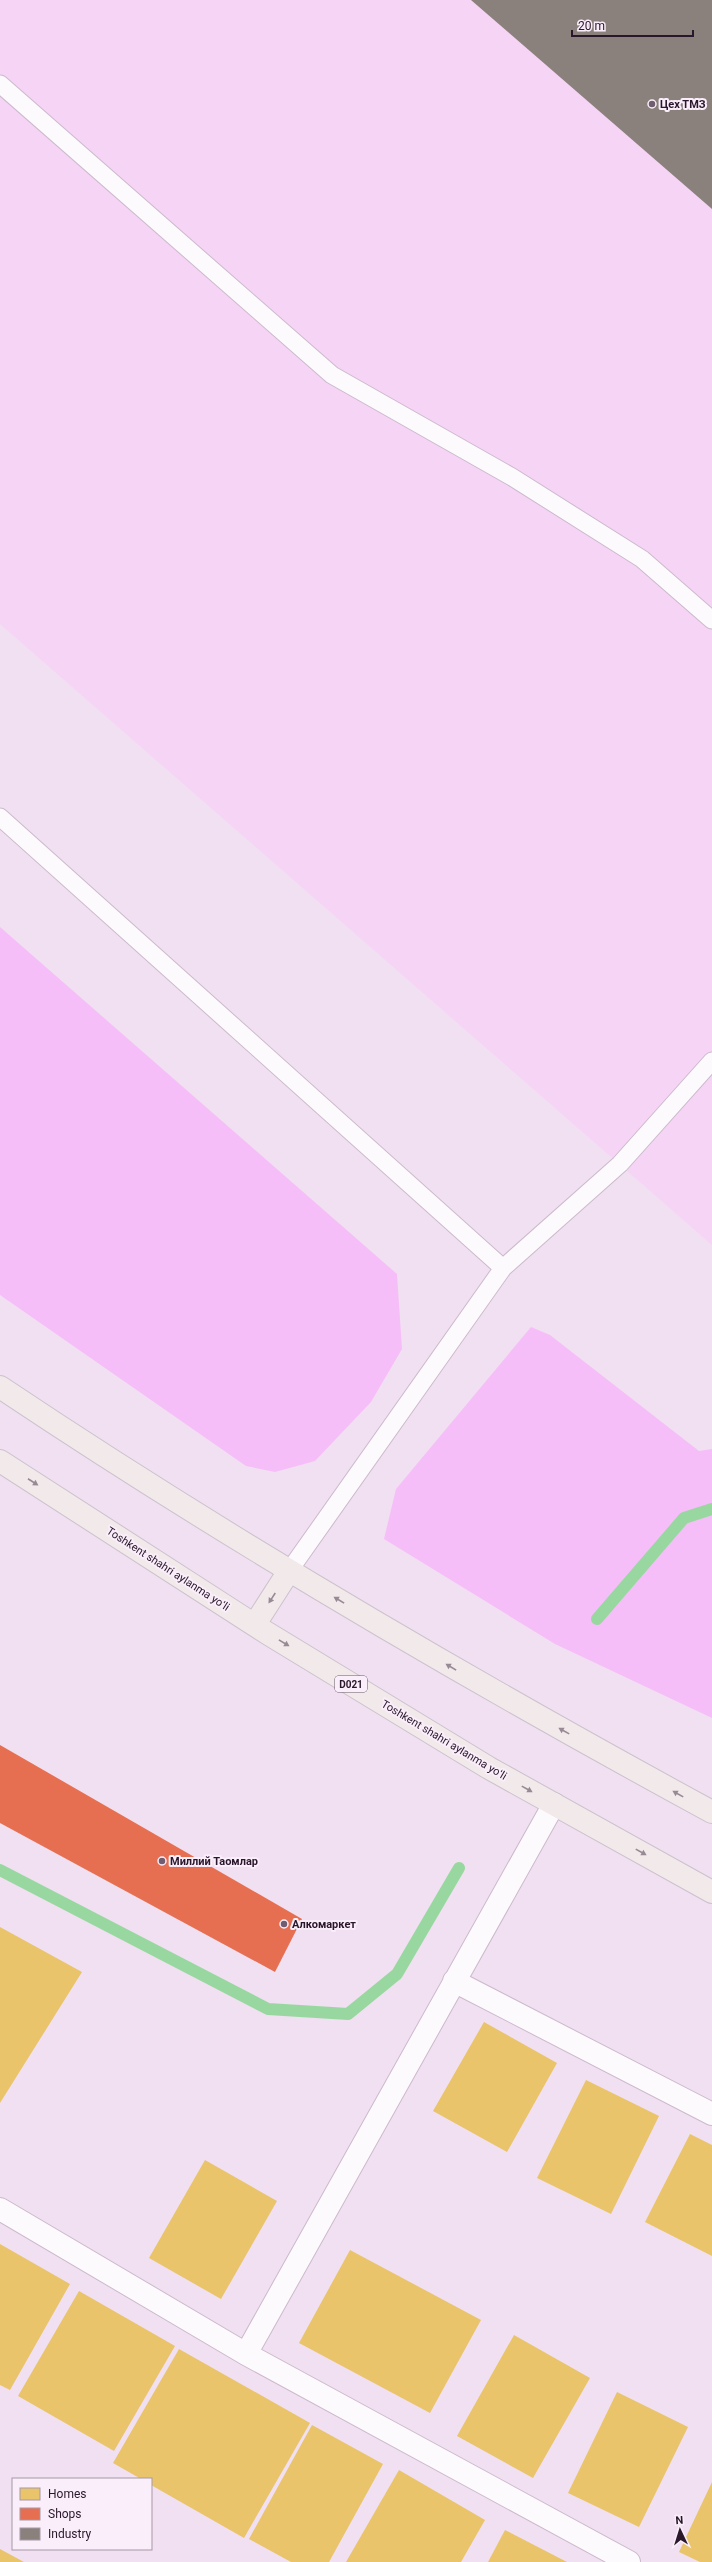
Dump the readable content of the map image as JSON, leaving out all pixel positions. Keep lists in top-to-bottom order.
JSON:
{
  "streets": {
    "highway": ["Toshkent shahri aylanma yoʻli", "D021"]
  },
  "places": ["Цех ТМЗ", "Миллий Таомлар", "Алкомаркет"],
  "legend": ["Homes", "Shops", "Industry"],
  "scale_bar": "20 m",
  "north": "top"
}
